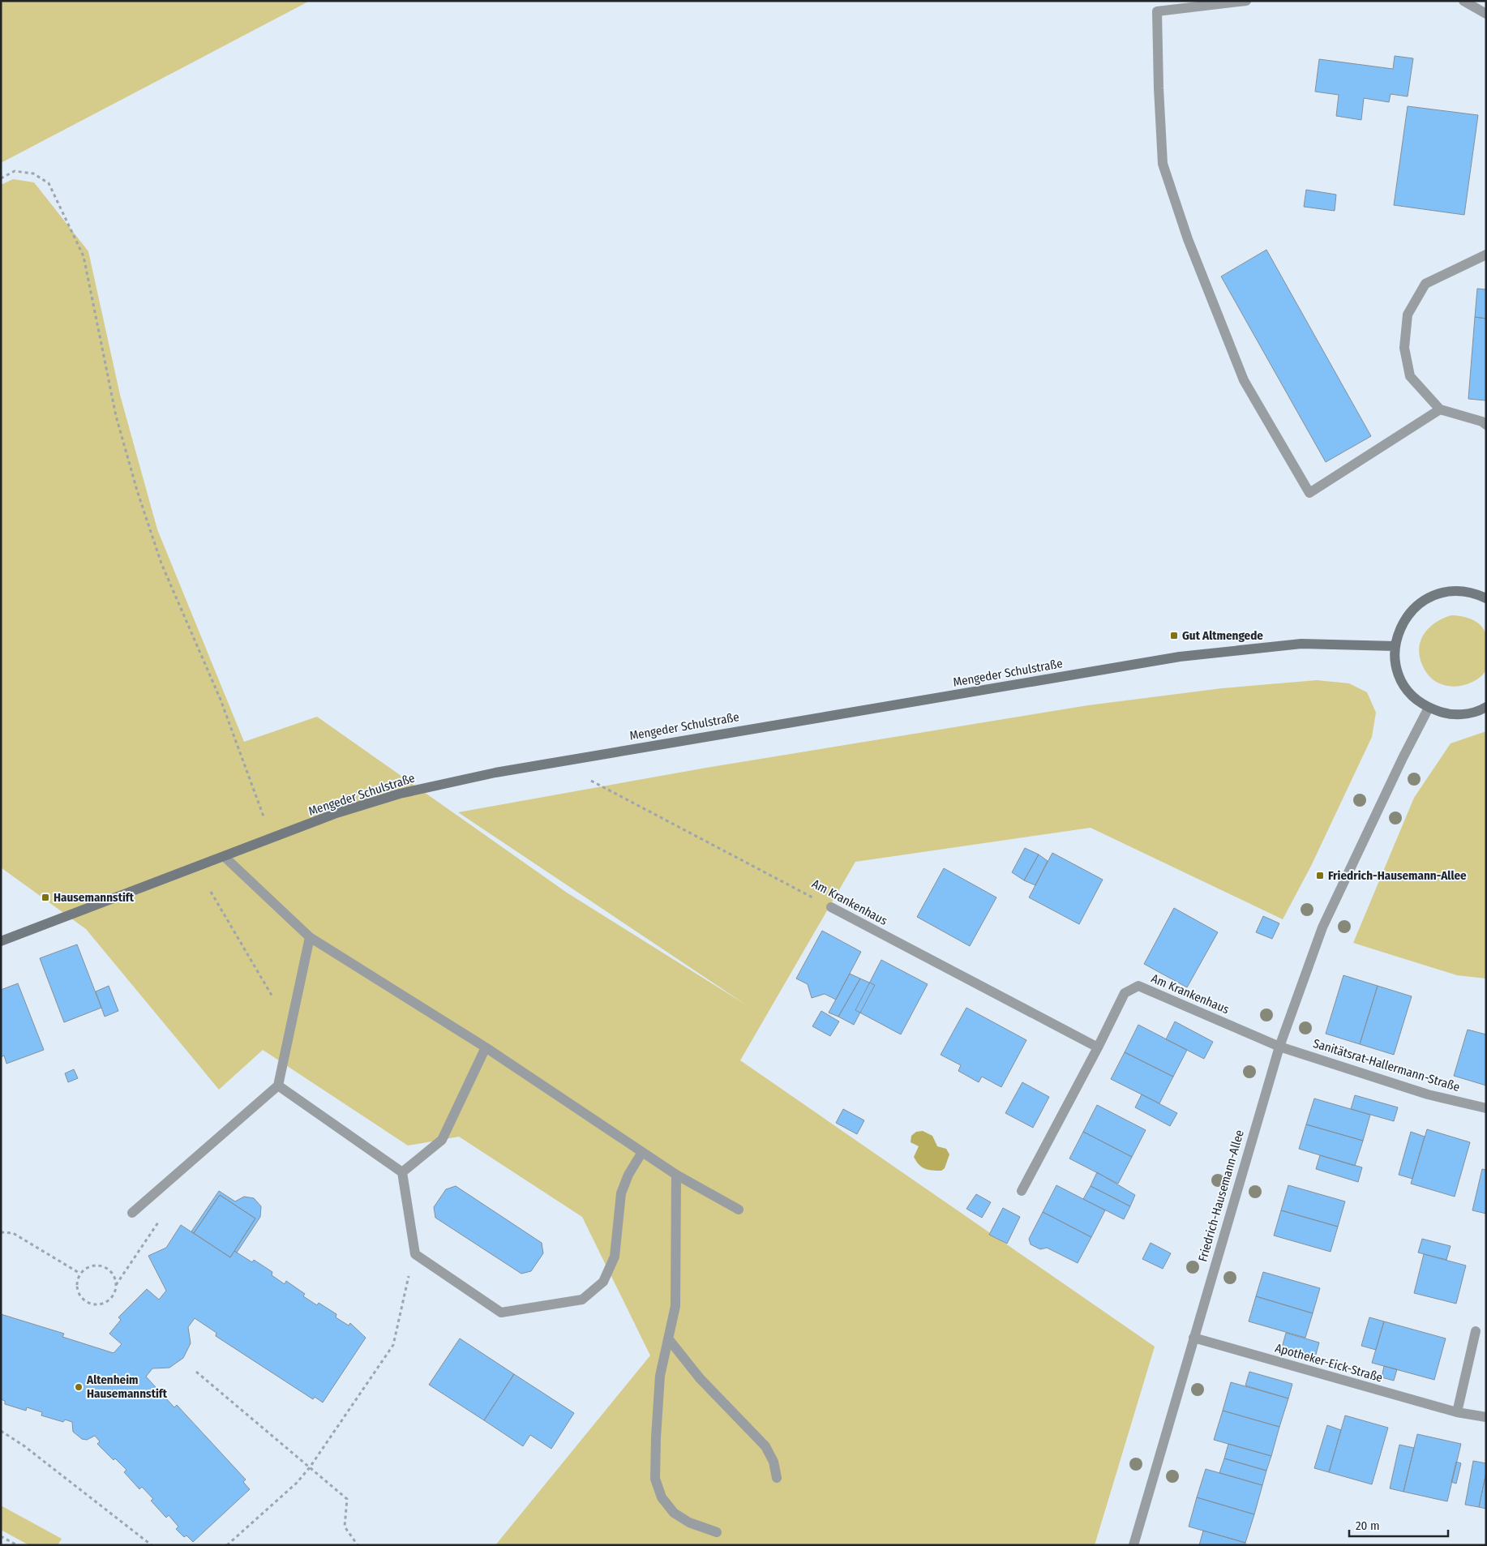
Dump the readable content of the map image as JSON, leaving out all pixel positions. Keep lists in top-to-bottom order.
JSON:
{
  "streets": {
    "main road": ["Mengeder Schulstraße"],
    "street": [
      "Am Krankenhaus",
      "Sanitätsrat-Hallermann-Straße",
      "Friedrich-Hausemann-Allee",
      "Apotheker-Eick-Straße"
    ]
  },
  "crossings": [
    ["Am Krankenhaus", "Sanitätsrat-Hallermann-Straße"],
    ["Am Krankenhaus", "Friedrich-Hausemann-Allee"],
    ["Sanitätsrat-Hallermann-Straße", "Friedrich-Hausemann-Allee"],
    ["Friedrich-Hausemann-Allee", "Apotheker-Eick-Straße"]
  ],
  "places": {
    "transit": ["Gut Altmengede", "Friedrich-Hausemann-Allee", "Hausemannstift"],
    "other": ["Altenheim Hausemannstift"]
  },
  "scale_bar": "20 m"
}
